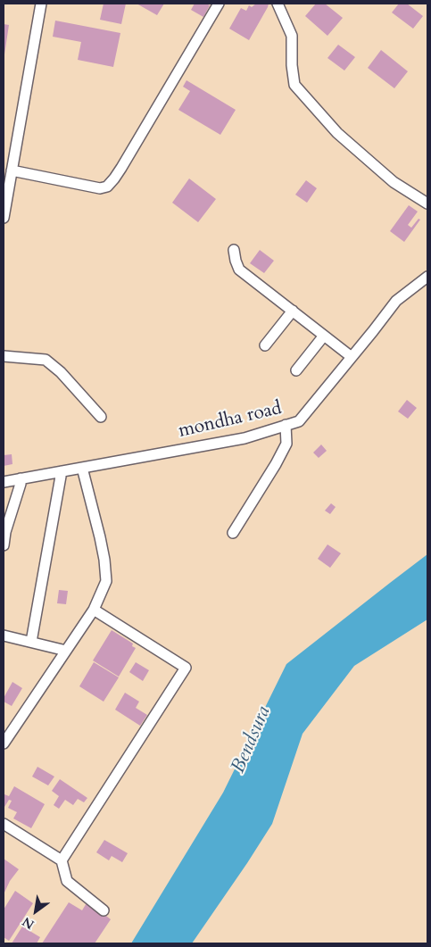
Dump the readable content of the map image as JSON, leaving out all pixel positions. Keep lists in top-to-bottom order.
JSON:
{
  "streets": {
    "street": ["mondha road"]
  },
  "water": ["Bendsura"],
  "north": "bottom left"
}
